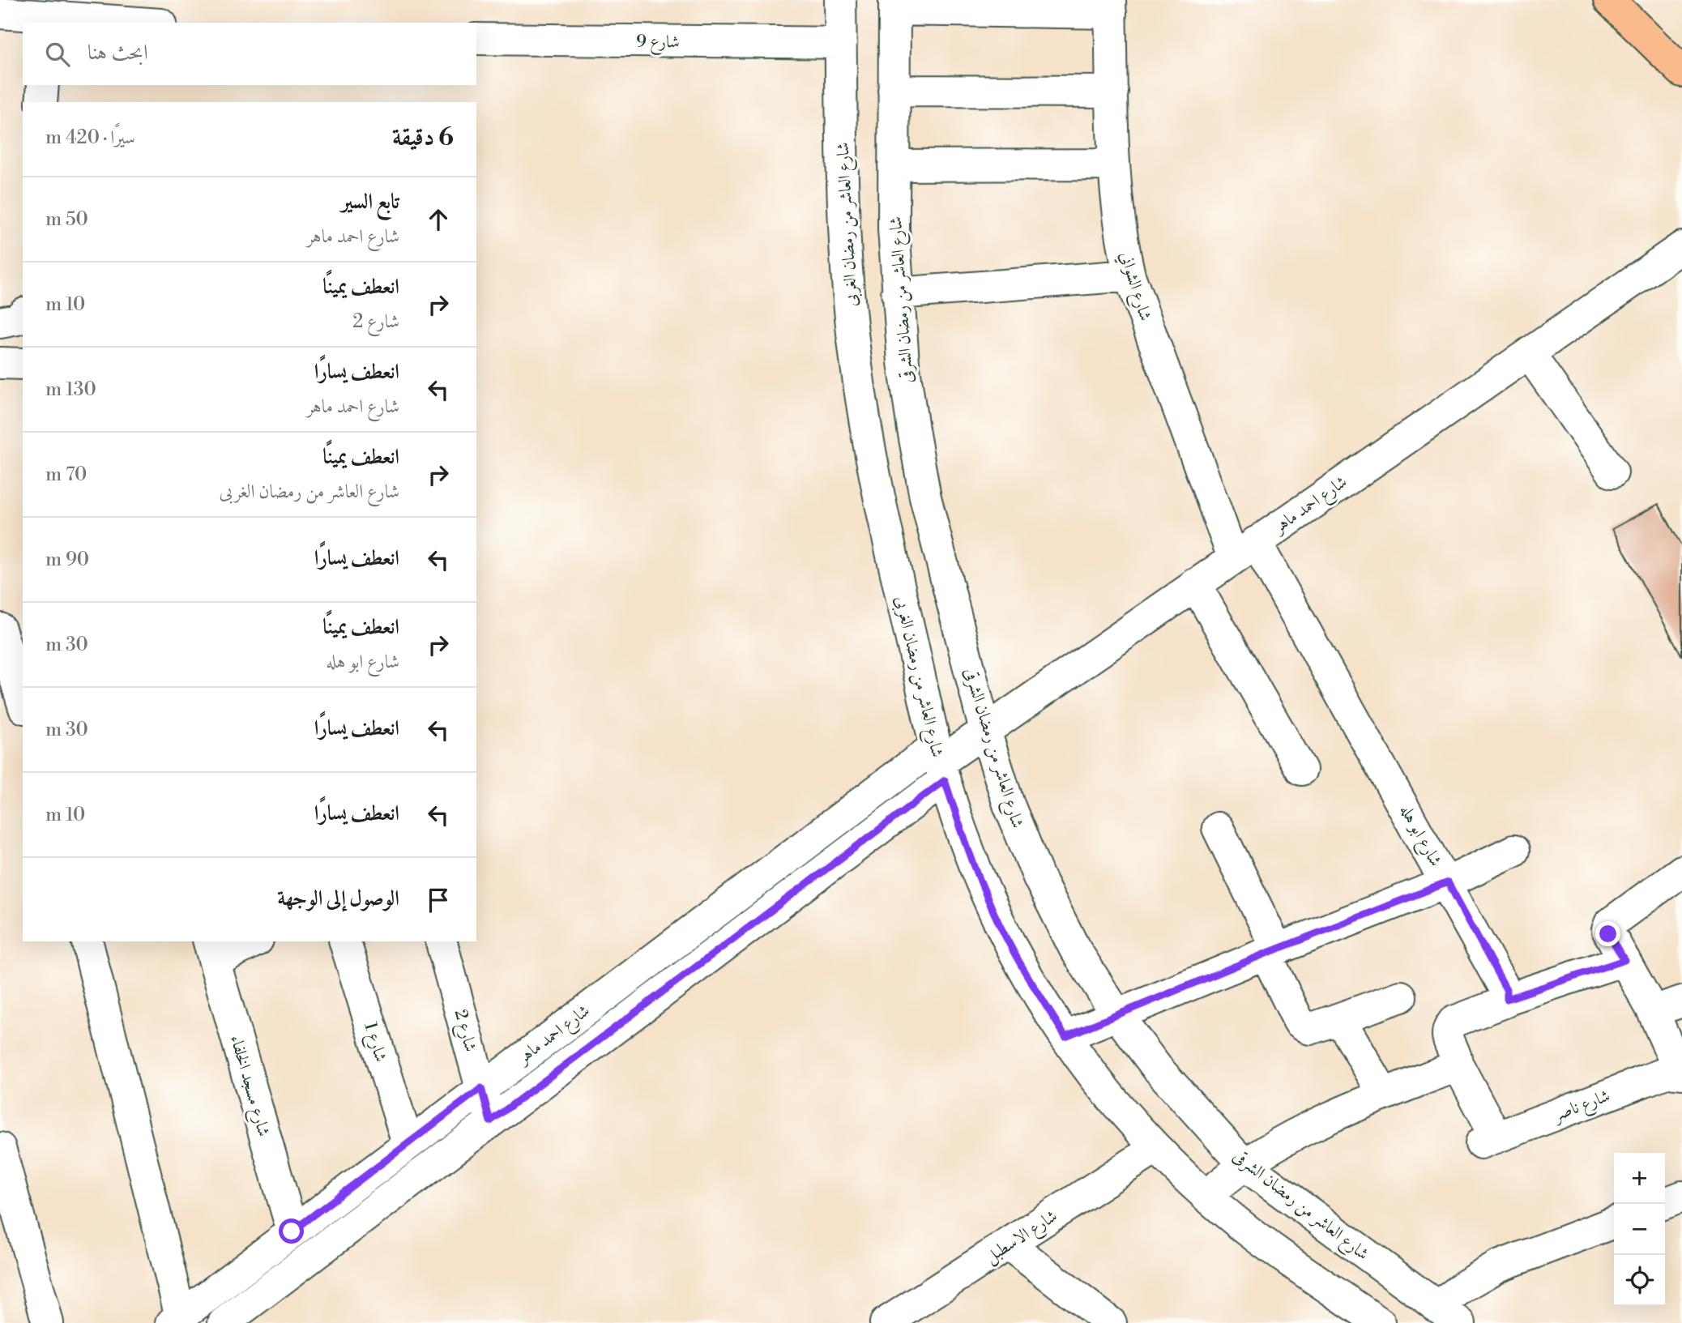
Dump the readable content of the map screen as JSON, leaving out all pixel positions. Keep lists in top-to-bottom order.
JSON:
{
  "streets": {
    "street": [
      "شارع 9",
      "شارع العاشر من رمضان الغربى",
      "شارع الشواني",
      "شارع العاشر من رمضان الشرقى",
      "شارع احمد ماهر",
      "شارع ابو هله",
      "شارع 2",
      "شارع 1",
      "شارع مسجد الخلفاء",
      "شارع ناصر",
      "شارع الاسطبل"
    ]
  },
  "crossings": [
    ["شارع 9", "شارع العاشر من رمضان الغربى"],
    ["شارع العاشر من رمضان الغربى", "شارع احمد ماهر"],
    ["شارع العاشر من رمضان الغربى", "شارع الاسطبل"],
    ["شارع الشواني", "شارع احمد ماهر"],
    ["شارع الشواني", "شارع ابو هله"],
    ["شارع العاشر من رمضان الشرقى", "شارع احمد ماهر"],
    ["شارع احمد ماهر", "شارع ابو هله"],
    ["شارع احمد ماهر", "شارع 2"],
    ["شارع احمد ماهر", "شارع 1"],
    ["شارع احمد ماهر", "شارع مسجد الخلفاء"]
  ],
  "page": {
    "search": "ابحث هنا",
    "heading": ["6 دقيقة", "سيرًا · 420 m"],
    "list": [
      ["تابع السير", "شارع احمد ماهر", "50 m"],
      ["انعطف يمينًا", "شارع 2", "10 m"],
      ["انعطف يسارًا", "شارع احمد ماهر", "130 m"],
      ["انعطف يمينًا", "شارع العاشر من رمضان الغربى", "70 m"],
      ["انعطف يسارًا", "90 m"],
      ["انعطف يمينًا", "شارع ابو هله", "30 m"],
      ["انعطف يسارًا", "30 m"],
      ["انعطف يسارًا", "10 m"],
      "الوصول إلى الوجهة"
    ],
    "map_buttons": ["+", "−"]
  }
}
